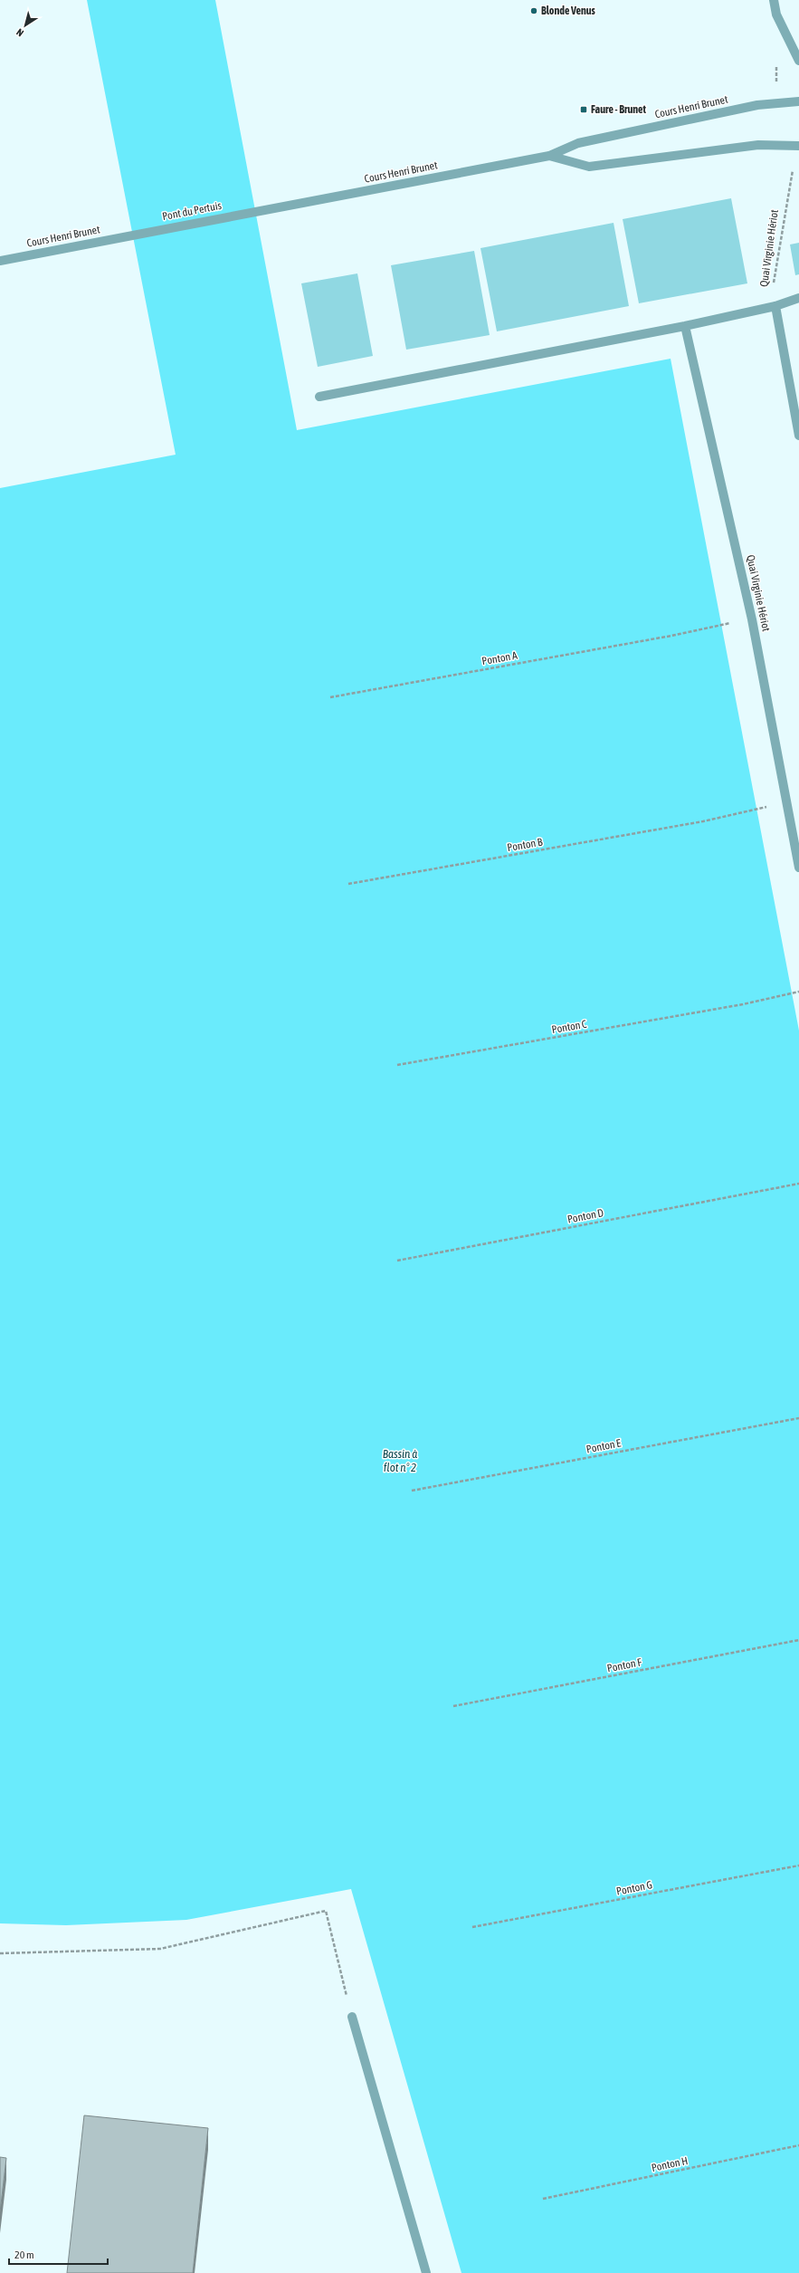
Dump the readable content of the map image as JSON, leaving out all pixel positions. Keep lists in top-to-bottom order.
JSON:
{
  "streets": {
    "street": ["Cours Henri Brunet", "Pont du Pertuis", "Quai Virginie Hériot"],
    "path": [
      "Ponton A",
      "Ponton B",
      "Ponton C",
      "Ponton D",
      "Ponton E",
      "Ponton F",
      "Ponton G",
      "Ponton H"
    ]
  },
  "crossings": [
    ["Cours Henri Brunet", "Pont du Pertuis"]
  ],
  "water": ["Bassin à flot n° 2"],
  "places": {
    "other": ["Blonde Venus"],
    "transit": ["Faure - Brunet"]
  },
  "scale_bar": "20 m",
  "north": "bottom left"
}
